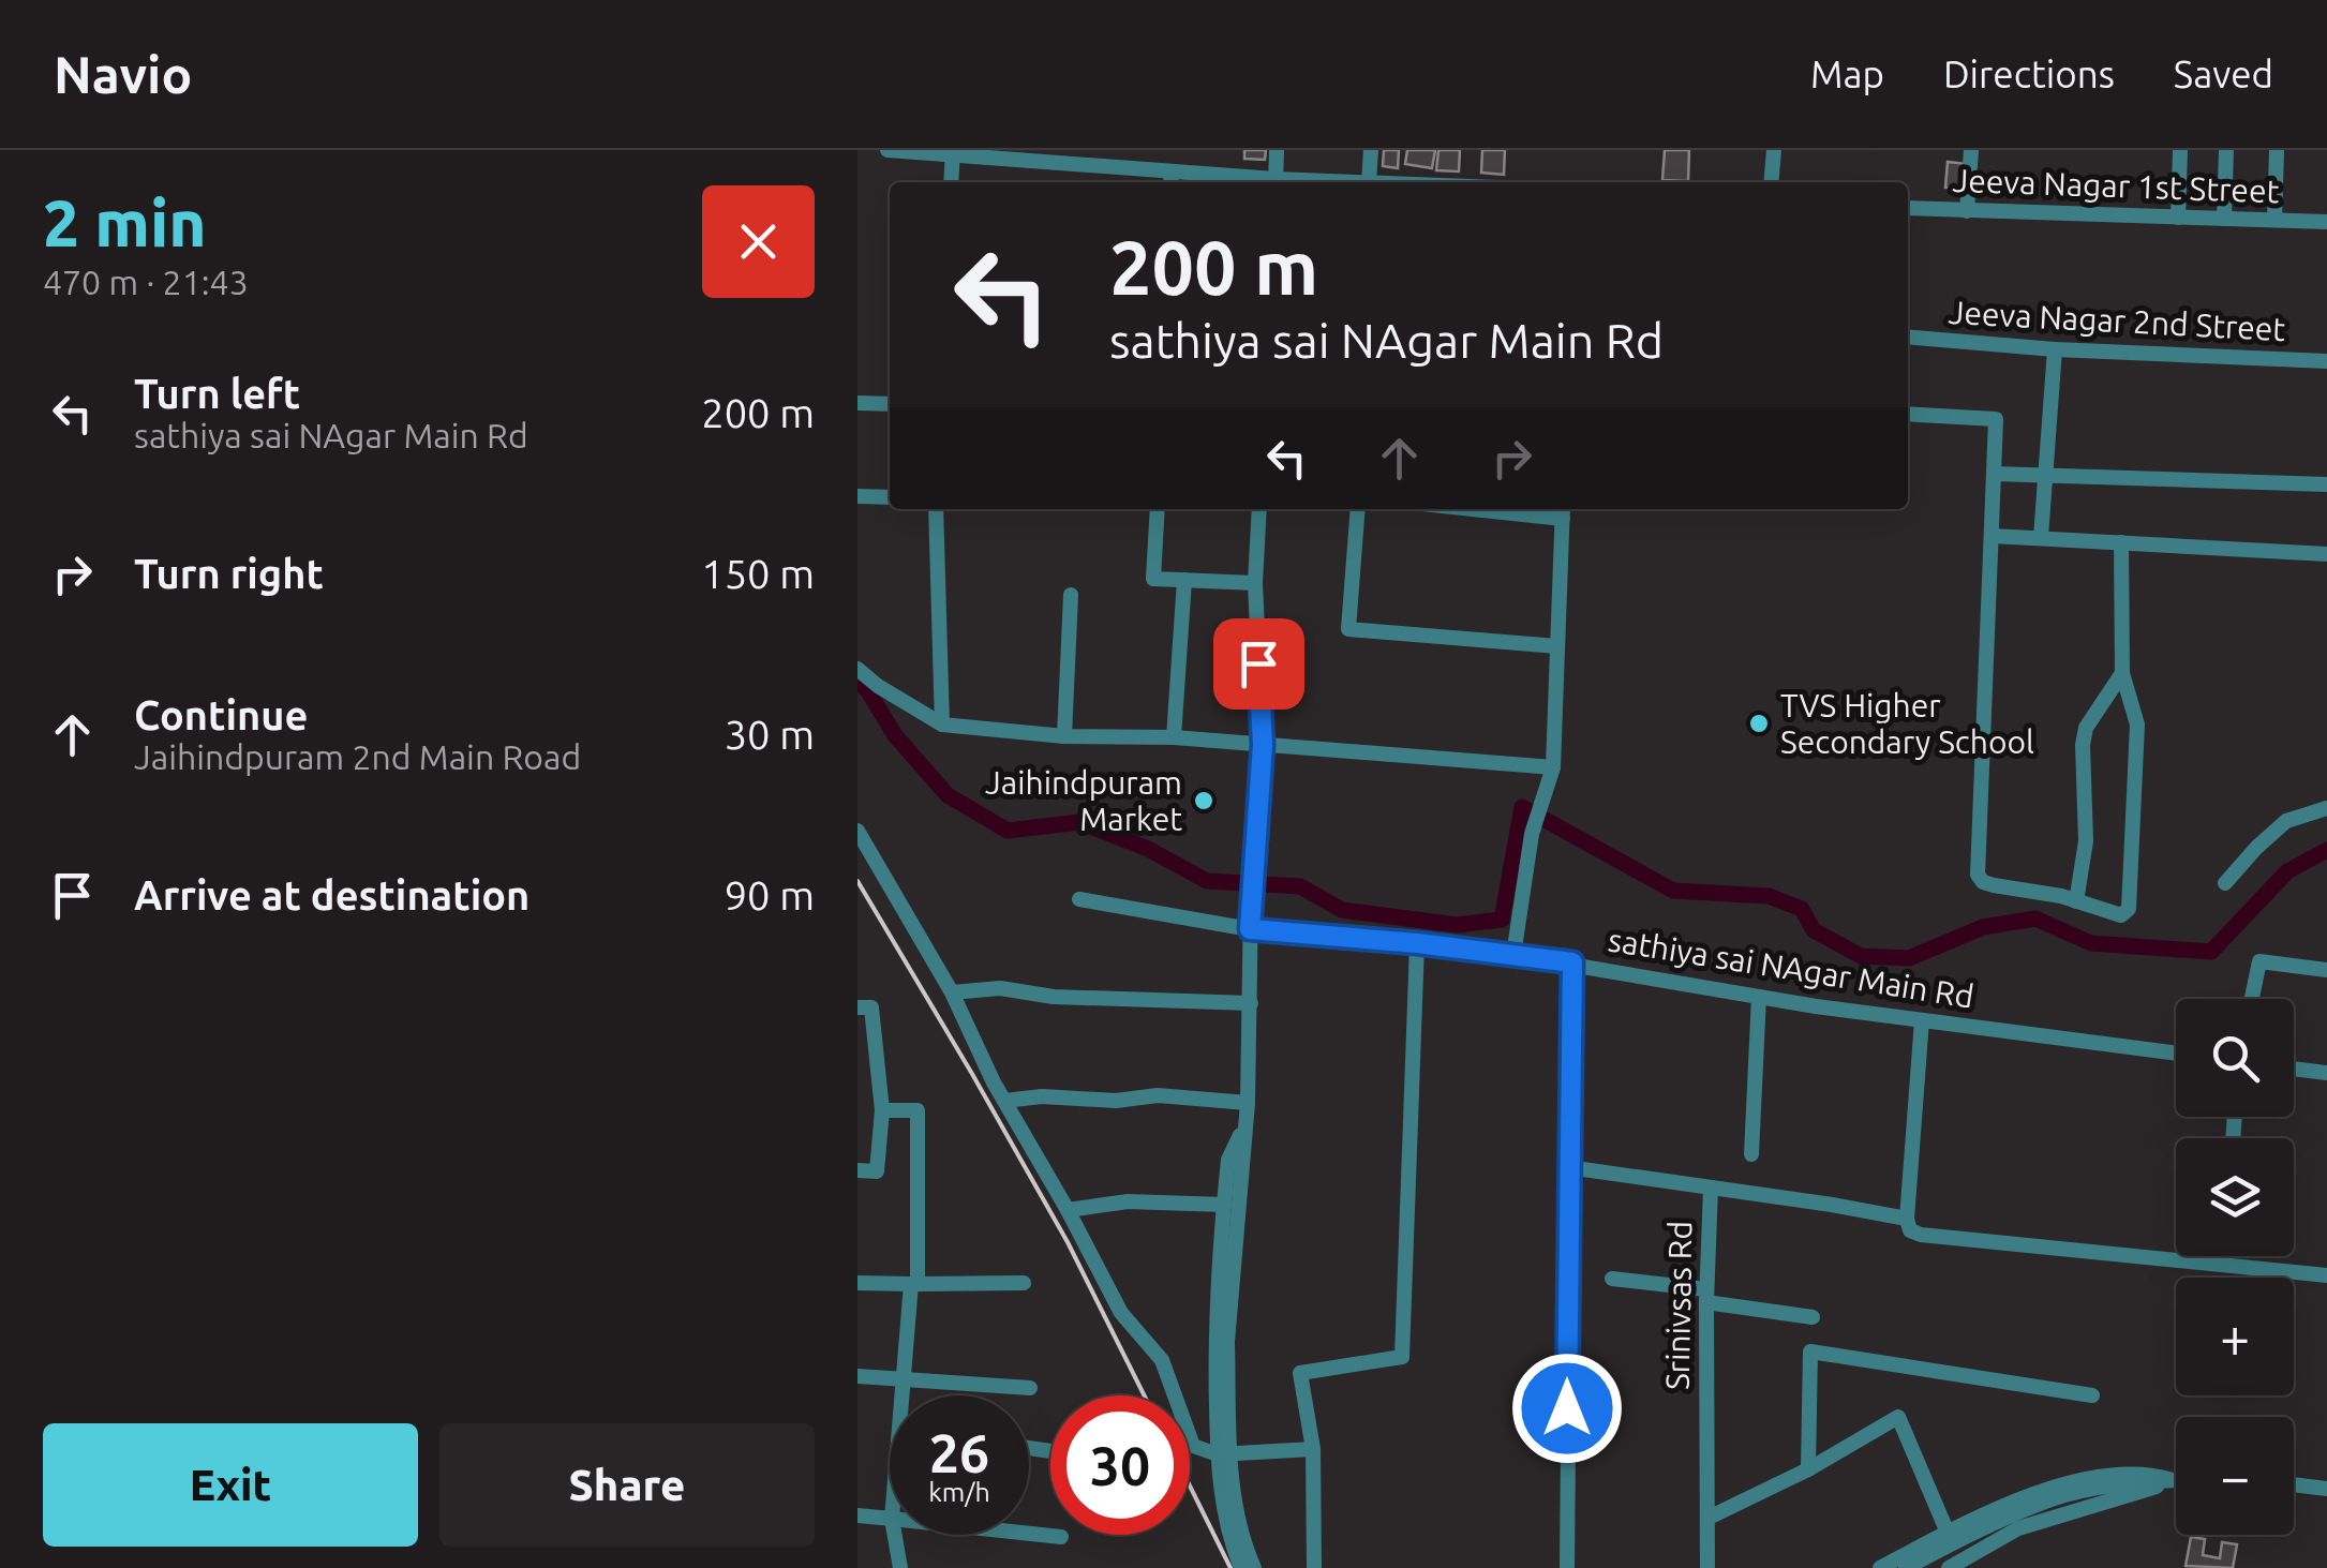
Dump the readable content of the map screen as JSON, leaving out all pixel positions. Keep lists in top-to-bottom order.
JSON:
{
  "streets": {
    "street": [
      "Jeeva Nagar 1st Street",
      "Jeeva Nagar 2nd Street",
      "sathiya sai NAgar Main Rd",
      "Srinivsas Rd"
    ]
  },
  "places": ["TVS Higher Secondary School", "Jaihindpuram Market"],
  "page": {
    "header": "Navio",
    "nav": ["Map", "Directions", "Saved"],
    "heading": ["2 min", "470 m · 21:43"],
    "turn": ["200 m", "sathiya sai NAgar Main Rd"],
    "list": [
      {
        "name": "Turn left",
        "note": "sathiya sai NAgar Main Rd",
        "value": "200 m"
      },
      {
        "name": "Turn right",
        "value": "150 m"
      },
      {
        "name": "Continue",
        "note": "Jaihindpuram 2nd Main Road",
        "value": "30 m"
      },
      {
        "name": "Arrive at destination",
        "value": "90 m"
      }
    ],
    "map_buttons": ["+", "−"],
    "speed": "26 km/h",
    "limit": "30",
    "buttons": ["Exit", "Share"]
  }
}
